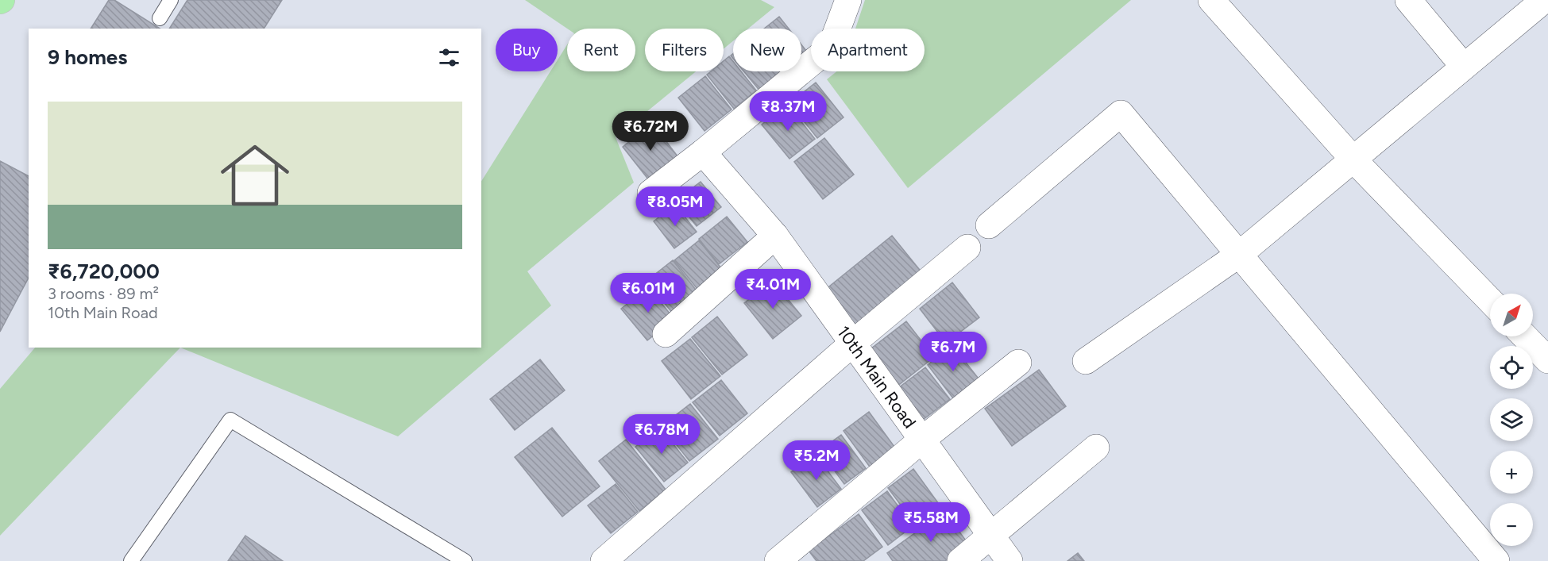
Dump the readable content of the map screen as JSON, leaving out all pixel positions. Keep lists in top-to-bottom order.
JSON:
{
  "streets": {
    "street": ["10th Main Road"]
  },
  "north": "top right",
  "page": {
    "chip": [
      "Buy",
      "Rent",
      "Filters",
      "New",
      "Apartment"
    ],
    "heading": "9 homes",
    "list": [
      {
        "name": "₹6,720,000",
        "note": "3 rooms · 89 m² · 10th Main Road"
      }
    ],
    "price": [
      "₹8.37M",
      "₹6.72M",
      "₹8.05M",
      "₹4.01M",
      "₹6.01M",
      "₹6.7M",
      "₹6.78M",
      "₹5.2M",
      "₹5.58M"
    ],
    "map_buttons": ["+", "−"]
  }
}
